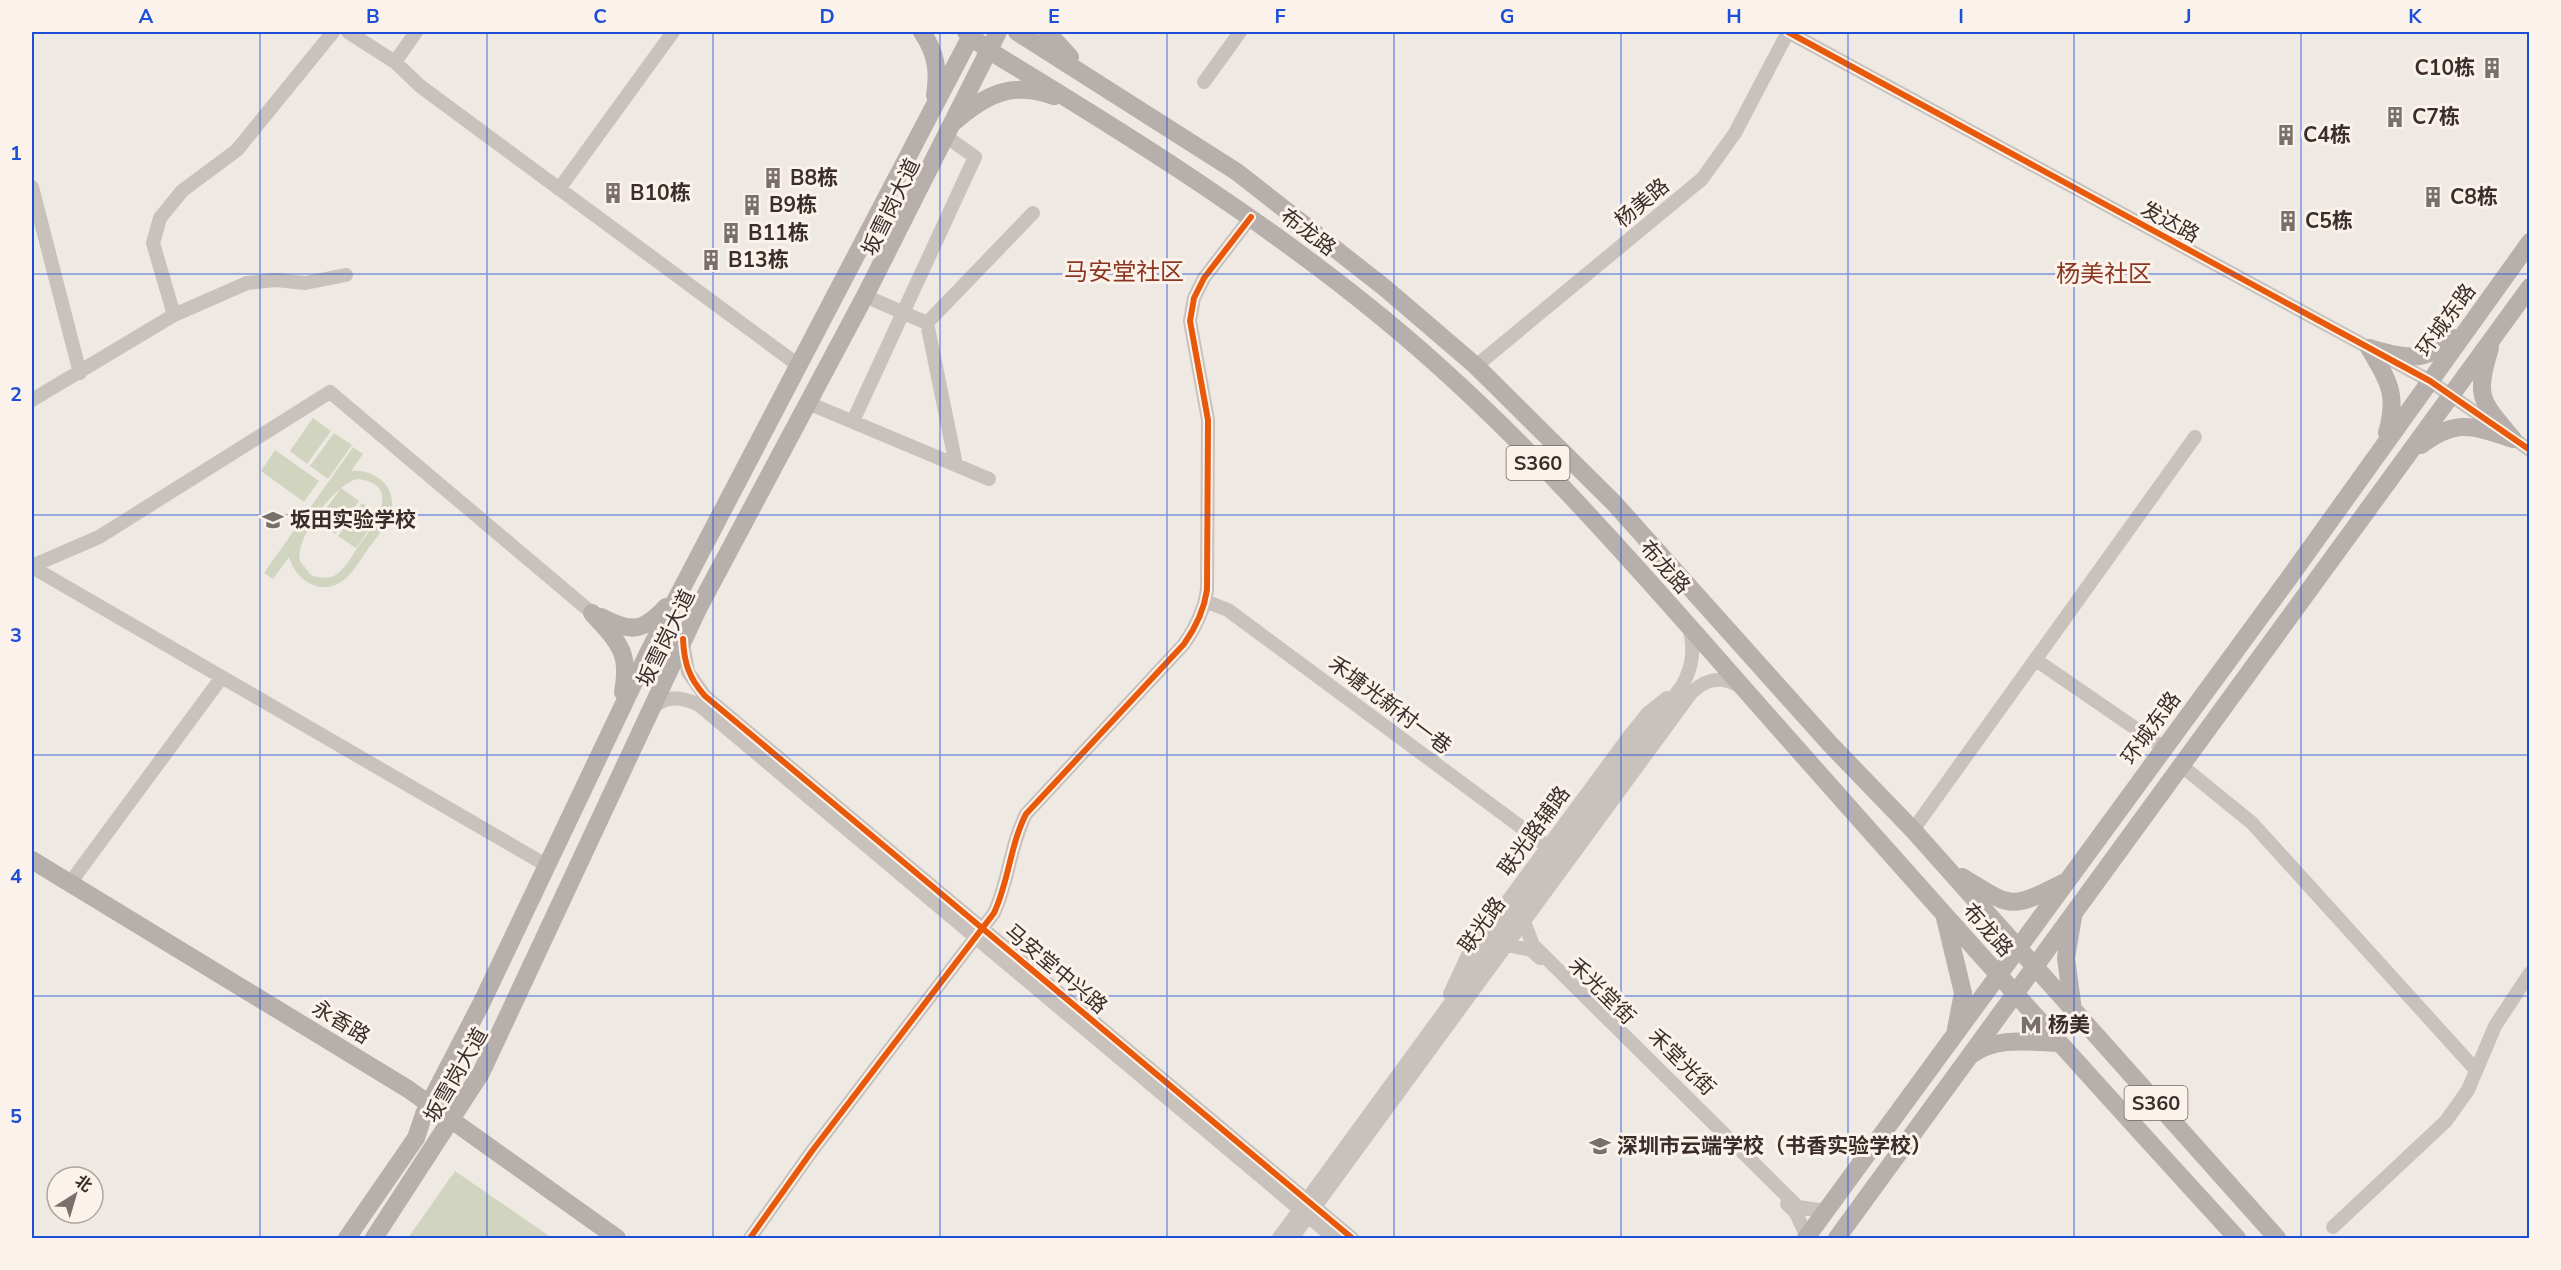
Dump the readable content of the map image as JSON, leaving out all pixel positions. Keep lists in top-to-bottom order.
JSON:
{
  "streets": {
    "main road": [
      "坂雪岗大道",
      "布龙路",
      "环城东路",
      "S360",
      "永香路"
    ],
    "street": [
      "杨美路",
      "发达路",
      "禾塘光新村一巷",
      "联光路辅路",
      "联光路",
      "马安堂中兴路",
      "禾光堂街",
      "禾堂光街"
    ]
  },
  "crossings": [
    ["杨美路", "发达路"],
    ["杨美路", "布龙路"],
    ["坂雪岗大道", "布龙路"],
    ["坂雪岗大道", "马安堂中兴路"],
    ["坂雪岗大道", "永香路"],
    ["发达路", "环城东路"],
    ["布龙路", "环城东路"],
    ["布龙路", "联光路"],
    ["环城东路", "禾光堂街"],
    ["环城东路", "禾堂光街"],
    ["禾塘光新村一巷", "联光路辅路"],
    ["联光路辅路", "联光路"],
    ["联光路", "马安堂中兴路"],
    ["联光路", "禾光堂街"],
    ["联光路", "禾堂光街"]
  ],
  "districts": ["马安堂社区", "杨美社区"],
  "places": {
    "building": [
      "C10栋",
      "C7栋",
      "C4栋",
      "B8栋",
      "B10栋",
      "C8栋",
      "B9栋",
      "C5栋",
      "B11栋",
      "B13栋"
    ],
    "school or university": ["坂田实验学校", "深圳市云端学校（书香实验学校）"],
    "metro station": ["杨美"]
  },
  "north": "top right",
  "grid": {
    "columns": [
      "A",
      "B",
      "C",
      "D",
      "E",
      "F",
      "G",
      "H",
      "I",
      "J",
      "K"
    ],
    "rows": [
      "1",
      "2",
      "3",
      "4",
      "5"
    ]
  }
}
